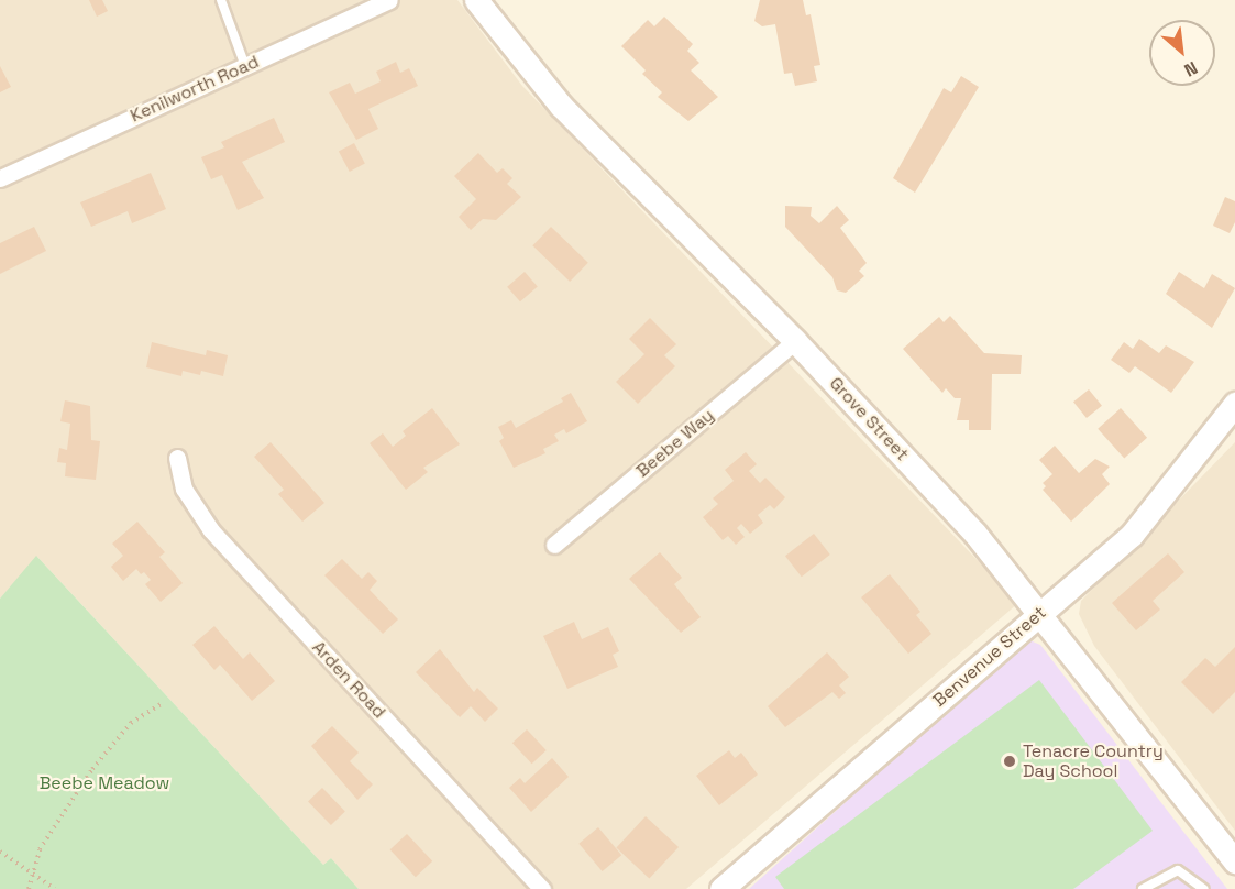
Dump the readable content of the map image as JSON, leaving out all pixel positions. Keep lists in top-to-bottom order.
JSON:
{
  "streets": {
    "street": [
      "Kenilworth Road",
      "Grove Street",
      "Beebe Way",
      "Benvenue Street",
      "Arden Road"
    ]
  },
  "crossings": [
    ["Grove Street", "Beebe Way"],
    ["Grove Street", "Benvenue Street"]
  ],
  "parks": ["Beebe Meadow"],
  "places": ["Tenacre Country Day School"],
  "north": "bottom right"
}
